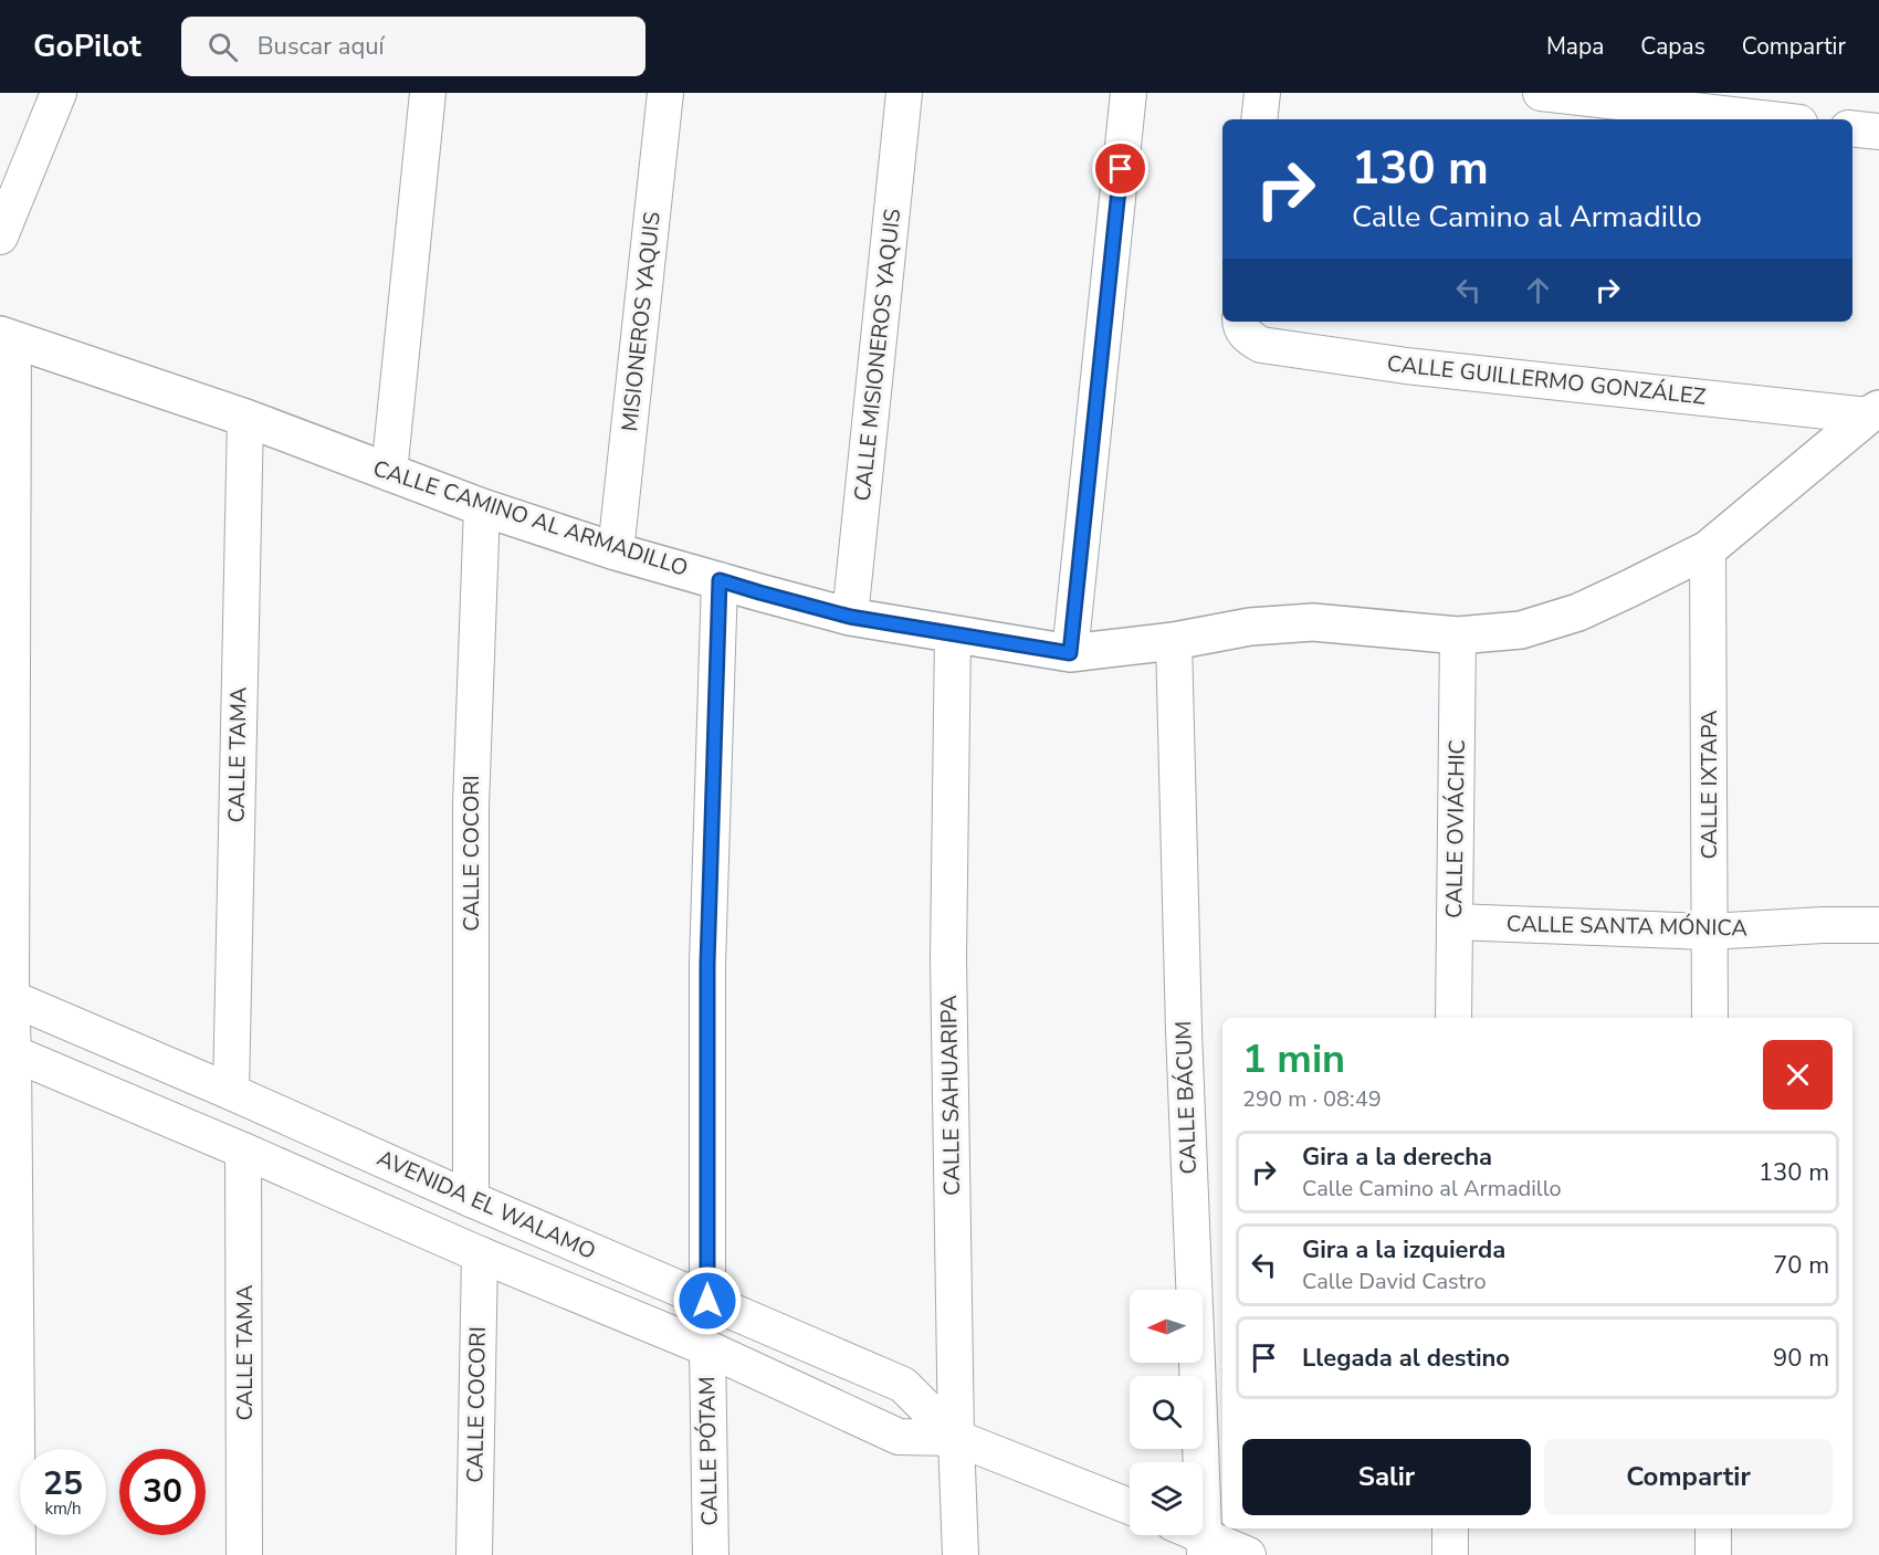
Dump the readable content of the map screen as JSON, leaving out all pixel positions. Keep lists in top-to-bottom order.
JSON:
{
  "streets": {
    "street": [
      "MISIONEROS YAQUIS",
      "CALLE MISIONEROS YAQUIS",
      "CALLE GUILLERMO GONZÁLEZ",
      "CALLE CAMINO AL ARMADILLO",
      "CALLE TAMA",
      "CALLE IXTAPA",
      "CALLE OVIÁCHIC",
      "CALLE COCORI",
      "CALLE SANTA MÓNICA",
      "CALLE SAHUARIPA",
      "CALLE BÁCUM",
      "AVENIDA EL WALAMO",
      "CALLE PÓTAM"
    ]
  },
  "crossings": [
    ["MISIONEROS YAQUIS", "CALLE CAMINO AL ARMADILLO"],
    ["CALLE MISIONEROS YAQUIS", "CALLE CAMINO AL ARMADILLO"],
    ["CALLE GUILLERMO GONZÁLEZ", "CALLE CAMINO AL ARMADILLO"],
    ["CALLE CAMINO AL ARMADILLO", "CALLE TAMA"],
    ["CALLE CAMINO AL ARMADILLO", "CALLE IXTAPA"],
    ["CALLE CAMINO AL ARMADILLO", "CALLE OVIÁCHIC"],
    ["CALLE CAMINO AL ARMADILLO", "CALLE COCORI"],
    ["CALLE CAMINO AL ARMADILLO", "CALLE SAHUARIPA"],
    ["CALLE CAMINO AL ARMADILLO", "CALLE BÁCUM"],
    ["CALLE TAMA", "AVENIDA EL WALAMO"],
    ["CALLE IXTAPA", "CALLE SANTA MÓNICA"],
    ["CALLE OVIÁCHIC", "CALLE SANTA MÓNICA"],
    ["CALLE COCORI", "AVENIDA EL WALAMO"],
    ["CALLE SAHUARIPA", "AVENIDA EL WALAMO"],
    ["AVENIDA EL WALAMO", "CALLE PÓTAM"]
  ],
  "north": "left",
  "page": {
    "header": "GoPilot",
    "search": "Buscar aquí",
    "nav": ["Mapa", "Capas", "Compartir"],
    "turn": ["130 m", "Calle Camino al Armadillo"],
    "heading": ["1 min", "290 m · 08:49"],
    "list": [
      {
        "name": "Gira a la derecha",
        "note": "Calle Camino al Armadillo",
        "value": "130 m"
      },
      {
        "name": "Gira a la izquierda",
        "note": "Calle David Castro",
        "value": "70 m"
      },
      {
        "name": "Llegada al destino",
        "value": "90 m"
      }
    ],
    "buttons": ["Salir", "Compartir"],
    "speed": "25 km/h",
    "limit": "30"
  }
}
